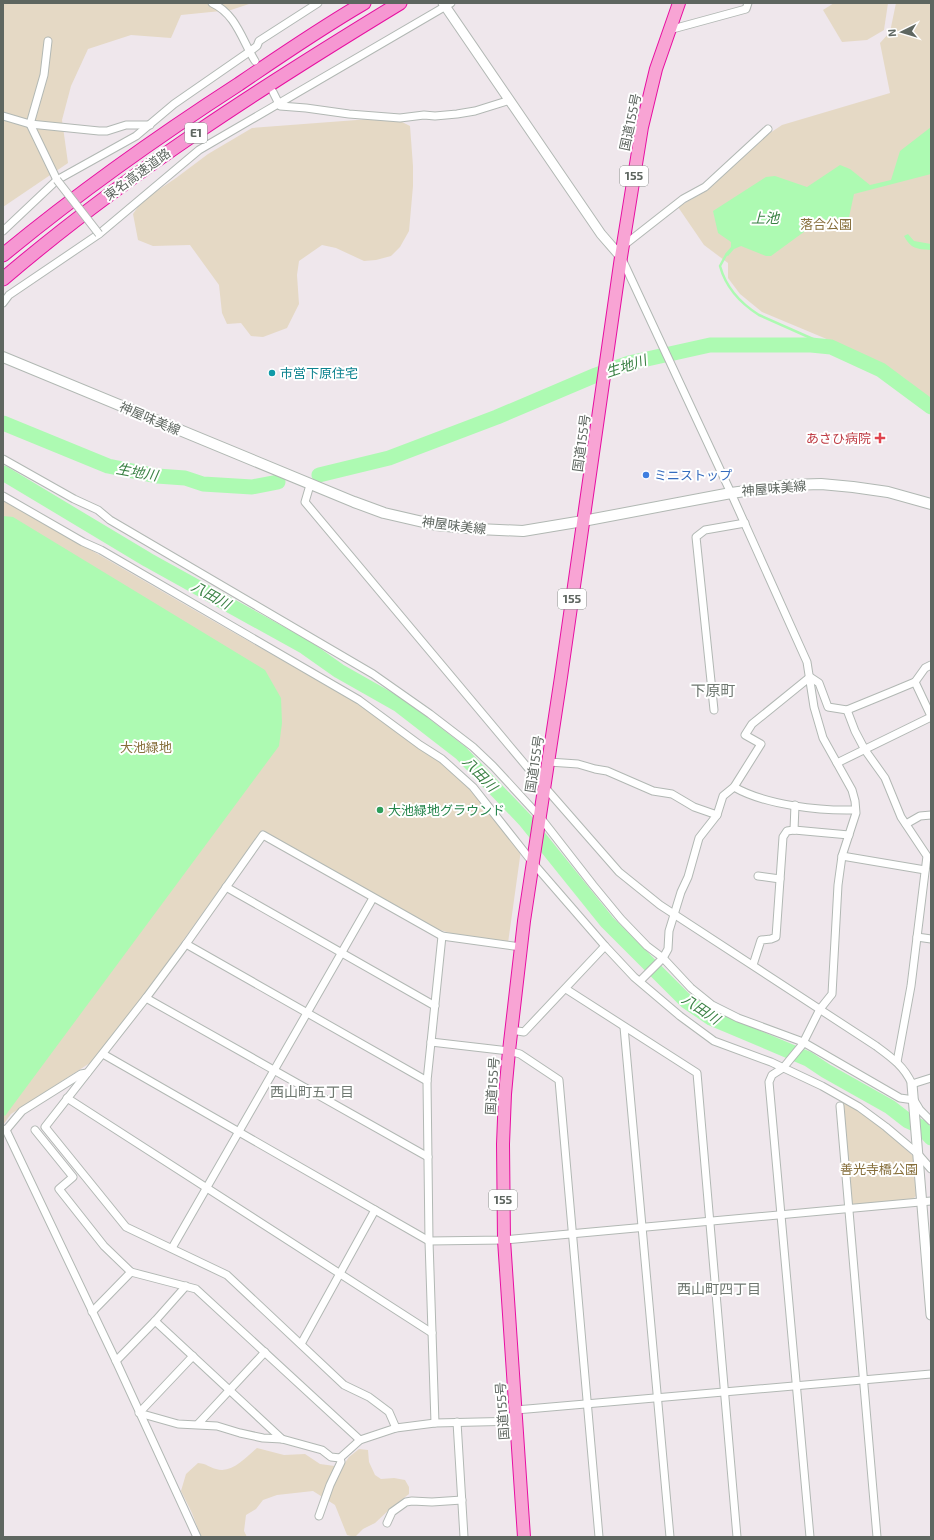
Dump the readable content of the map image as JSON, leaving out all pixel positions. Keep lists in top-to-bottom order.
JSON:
{
  "streets": {
    "highway": [
      "国道155号",
      "E1",
      "東名高速道路",
      "155"
    ],
    "main road": ["神屋味美線"]
  },
  "crossings": [
    ["国道155号", "神屋味美線"]
  ],
  "districts": ["下原町", "西山町五丁目", "西山町四丁目"],
  "water": ["上池", "生地川", "八田川"],
  "parks": ["落合公園", "大池緑地", "善光寺橋公園"],
  "places": {
    "other": ["市営下原住宅", "ミニストップ", "大池緑地グラウンド"],
    "health": ["あさひ病院"]
  },
  "north": "left"
}
